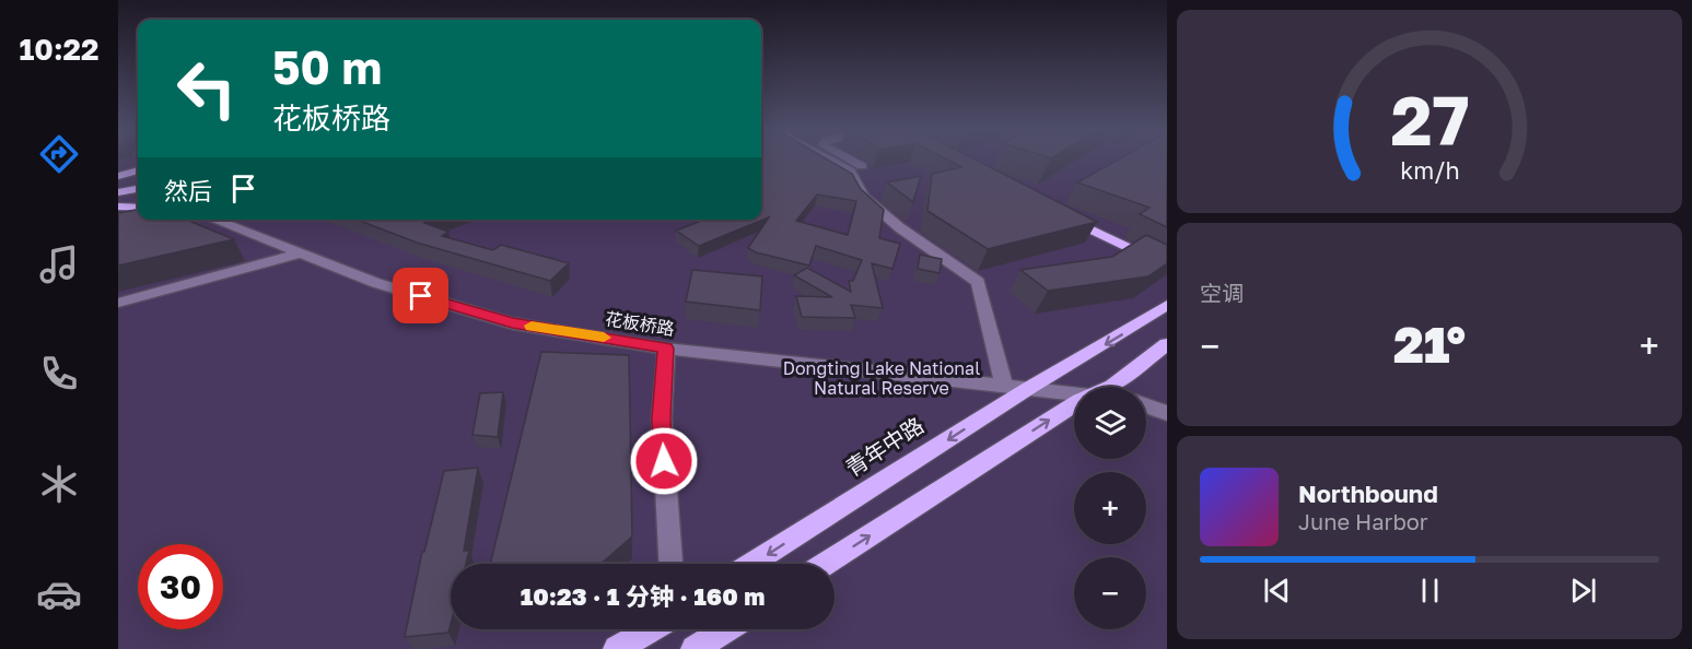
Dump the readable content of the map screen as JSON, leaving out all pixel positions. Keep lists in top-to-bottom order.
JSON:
{
  "streets": {
    "main road": ["青年中路"],
    "street": ["花板桥路"]
  },
  "crossings": [
    ["花板桥路", "青年中路"]
  ],
  "parks": ["Dongting Lake National Natural Reserve"],
  "page": {
    "tabs": "10:22",
    "turn": ["50 m", "花板桥路"],
    "then": "然后",
    "tile": "空调",
    "heat": ["−", "21°", "+"],
    "map_buttons": ["+", "−"],
    "song": ["Northbound", "June Harbor"],
    "limit": "30",
    "trip": "10:23 · 1 分钟 · 160 m",
    "gauge": ["27", "km/h"]
  }
}
